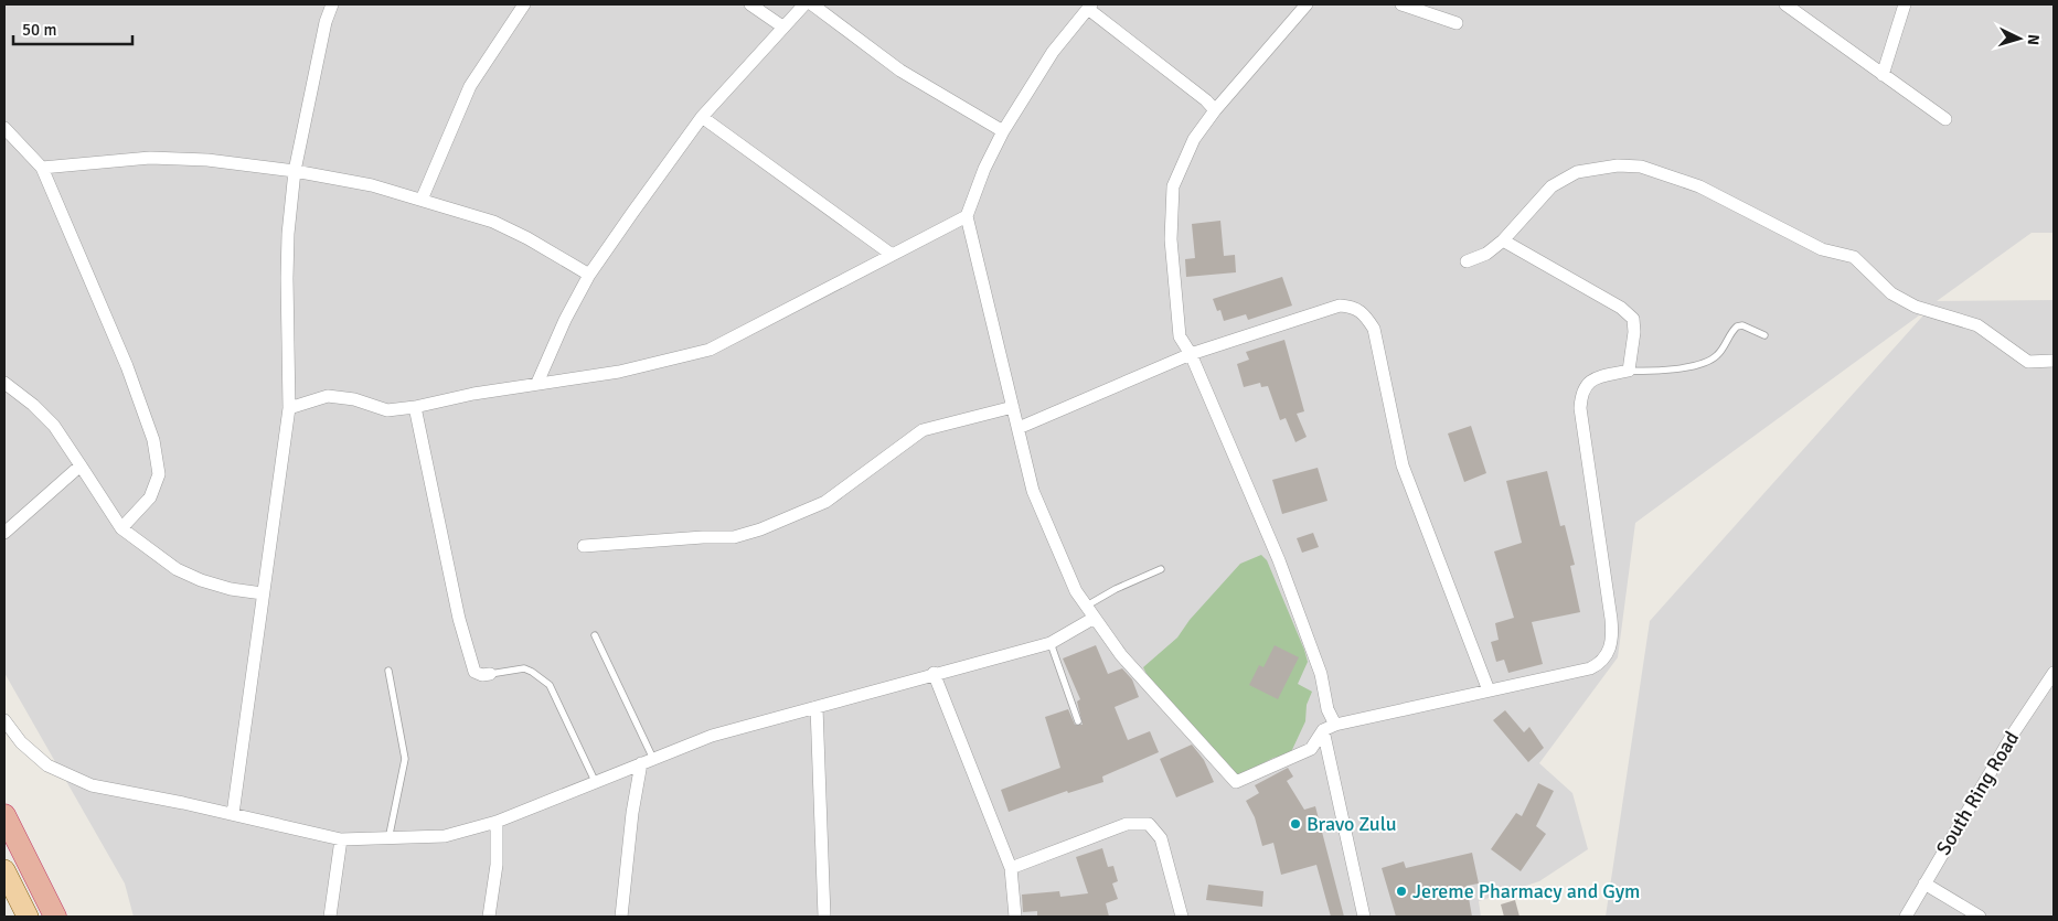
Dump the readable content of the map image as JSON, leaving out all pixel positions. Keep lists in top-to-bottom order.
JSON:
{
  "streets": {
    "street": ["South Ring Road"]
  },
  "places": ["Bravo Zulu", "Jereme Pharmacy and Gym"],
  "scale_bar": "50 m",
  "north": "right"
}
